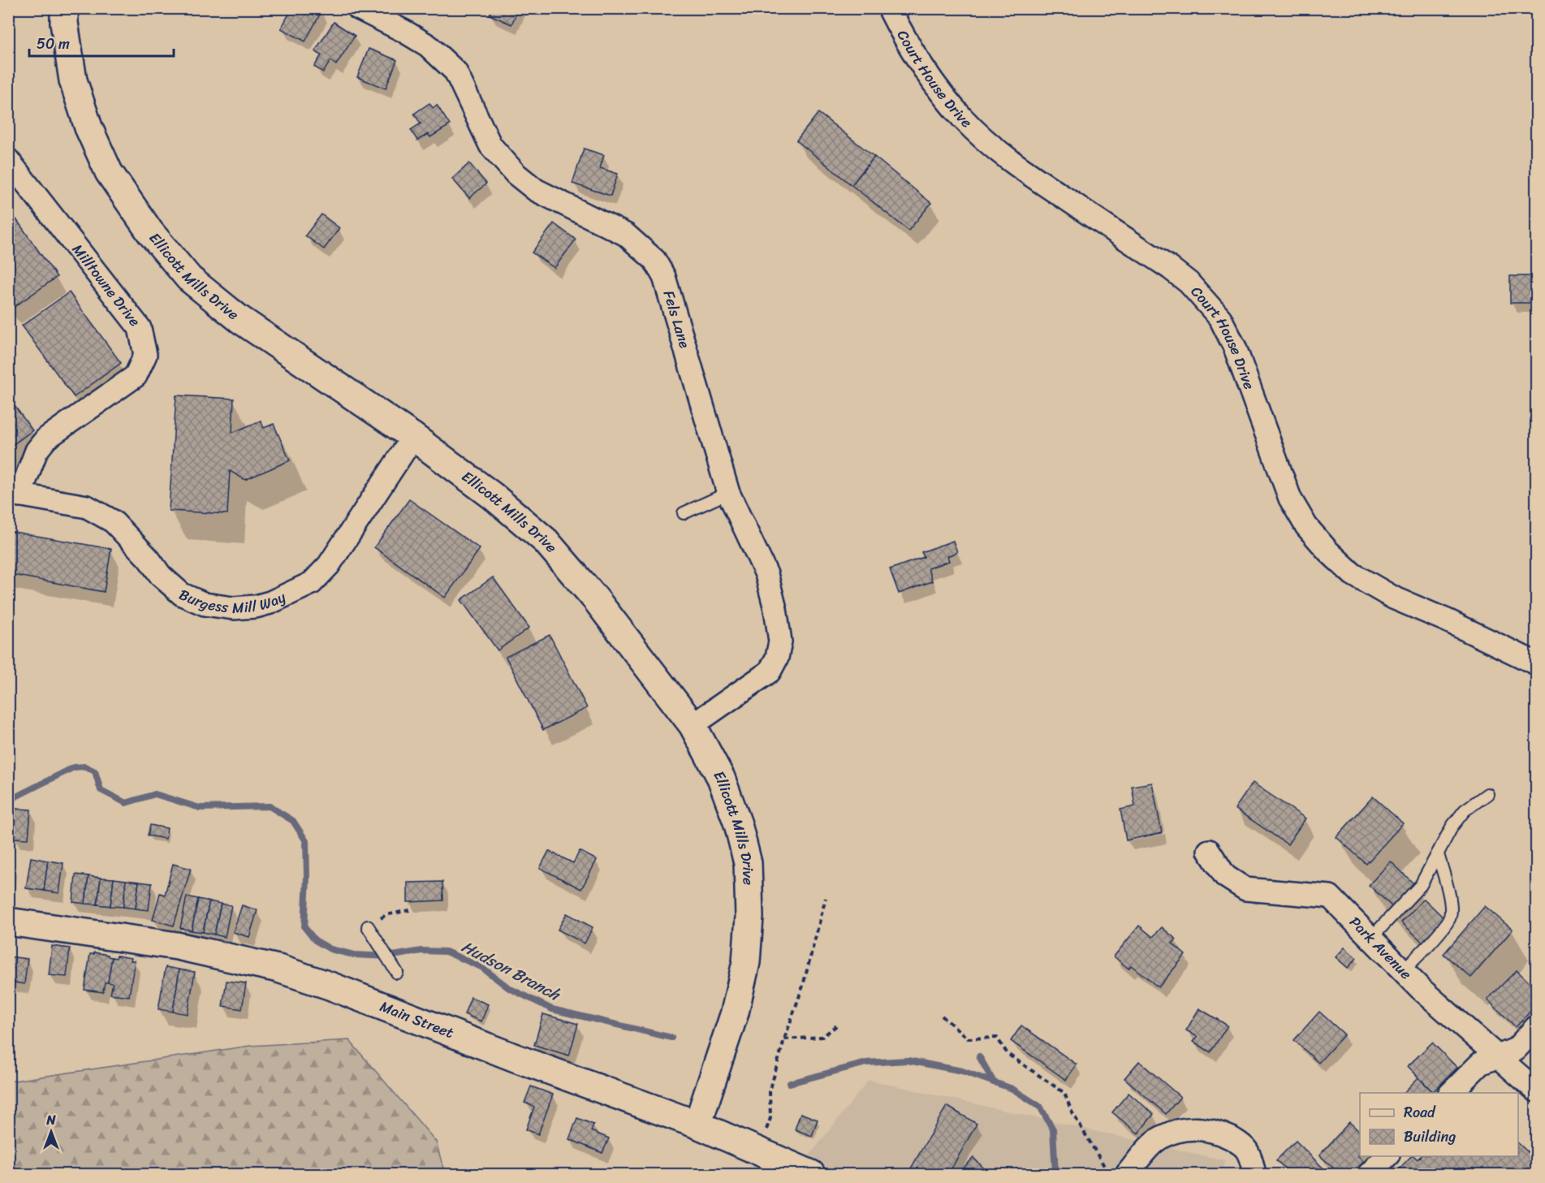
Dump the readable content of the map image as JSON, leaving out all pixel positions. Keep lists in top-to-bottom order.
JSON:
{
  "streets": {
    "main road": ["Ellicott Mills Drive", "Main Street"],
    "street": [
      "Court House Drive",
      "Milltowne Drive",
      "Fels Lane",
      "Burgess Mill Way",
      "Park Avenue"
    ]
  },
  "crossings": [
    ["Ellicott Mills Drive", "Fels Lane"],
    ["Ellicott Mills Drive", "Burgess Mill Way"],
    ["Ellicott Mills Drive", "Main Street"],
    ["Milltowne Drive", "Burgess Mill Way"]
  ],
  "water": ["Hudson Branch"],
  "legend": ["Road", "Building"],
  "scale_bar": "50 m",
  "north": "top"
}
